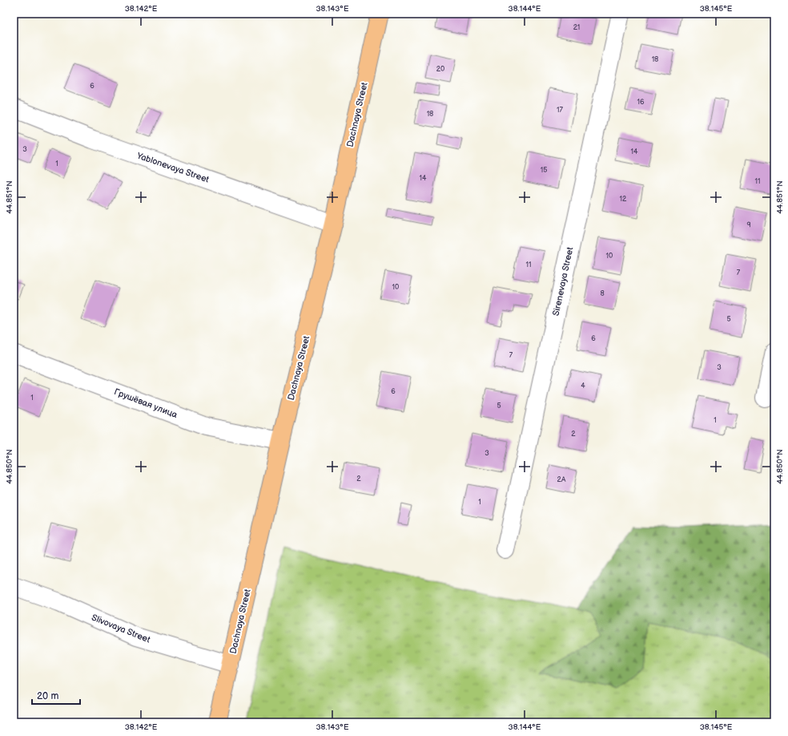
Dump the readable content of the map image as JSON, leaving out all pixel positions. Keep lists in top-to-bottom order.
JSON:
{
  "streets": {
    "main road": ["Dachnaya Street"],
    "street": [
      "Yablonevaya Street",
      "Sirenevaya Street",
      "Грушёвая улица",
      "Slivovaya Street"
    ]
  },
  "crossings": [
    ["Dachnaya Street", "Yablonevaya Street"],
    ["Dachnaya Street", "Грушёвая улица"],
    ["Dachnaya Street", "Slivovaya Street"]
  ],
  "house_numbers": [
    "21",
    "18",
    "20",
    "6",
    "16",
    "17",
    "18",
    "3",
    "14",
    "1",
    "15",
    "14",
    "11",
    "12",
    "9",
    "10",
    "11",
    "7",
    "10",
    "8",
    "5",
    "6",
    "7",
    "3",
    "4",
    "6",
    "1",
    "5",
    "1",
    "2",
    "3",
    "2",
    "2А",
    "1"
  ],
  "scale_bar": "20 m",
  "coordinates": [
    "38.142°E",
    "38.143°E",
    "38.144°E",
    "38.145°E",
    "44.851°N",
    "44.850°N"
  ]
}
